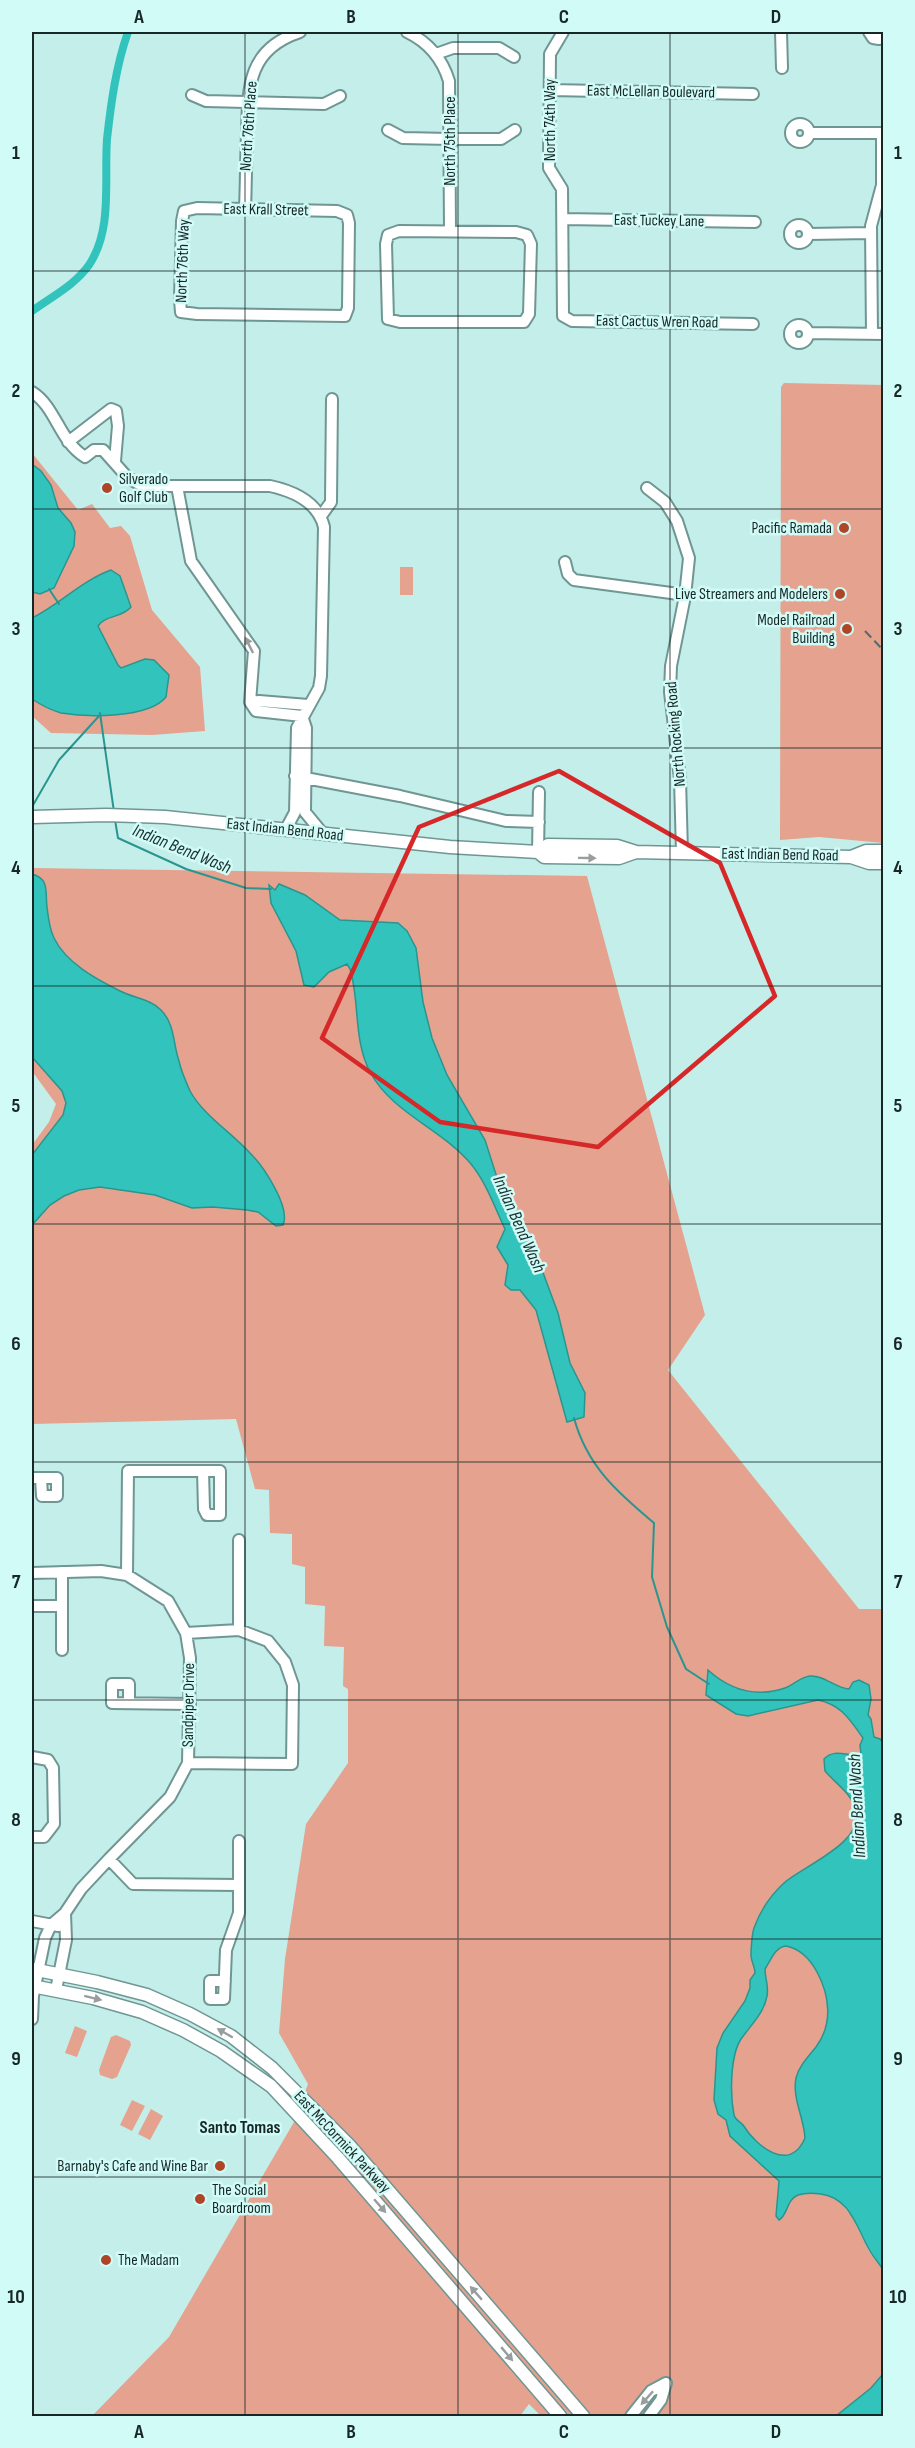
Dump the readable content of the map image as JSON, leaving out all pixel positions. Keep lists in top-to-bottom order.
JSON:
{
  "streets": {
    "main road": ["East Indian Bend Road", "East McCormick Parkway"],
    "street": [
      "East McLellan Boulevard",
      "North 74th Way",
      "North 76th Place",
      "North 75th Place",
      "East Krall Street",
      "East Tuckey Lane",
      "North 76th Way",
      "East Cactus Wren Road",
      "North Rocking Road",
      "Sandpiper Drive"
    ]
  },
  "crossings": [
    ["East McLellan Boulevard", "North 74th Way"],
    ["North 74th Way", "East Tuckey Lane"],
    ["North 74th Way", "East Cactus Wren Road"],
    ["North 76th Place", "East Krall Street"],
    ["East Krall Street", "North 76th Way"],
    ["North Rocking Road", "East Indian Bend Road"]
  ],
  "districts": ["Santo Tomas"],
  "water": ["Indian Bend Wash"],
  "places": [
    "Silverado Golf Club",
    "Pacific Ramada",
    "Live Streamers and Modelers",
    "Model Railroad Building",
    "Barnaby's Cafe and Wine Bar",
    "The Social Boardroom",
    "The Madam"
  ],
  "grid": {
    "columns": [
      "A",
      "B",
      "C",
      "D"
    ],
    "rows": [
      "1",
      "2",
      "3",
      "4",
      "5",
      "6",
      "7",
      "8",
      "9",
      "10"
    ]
  }
}
